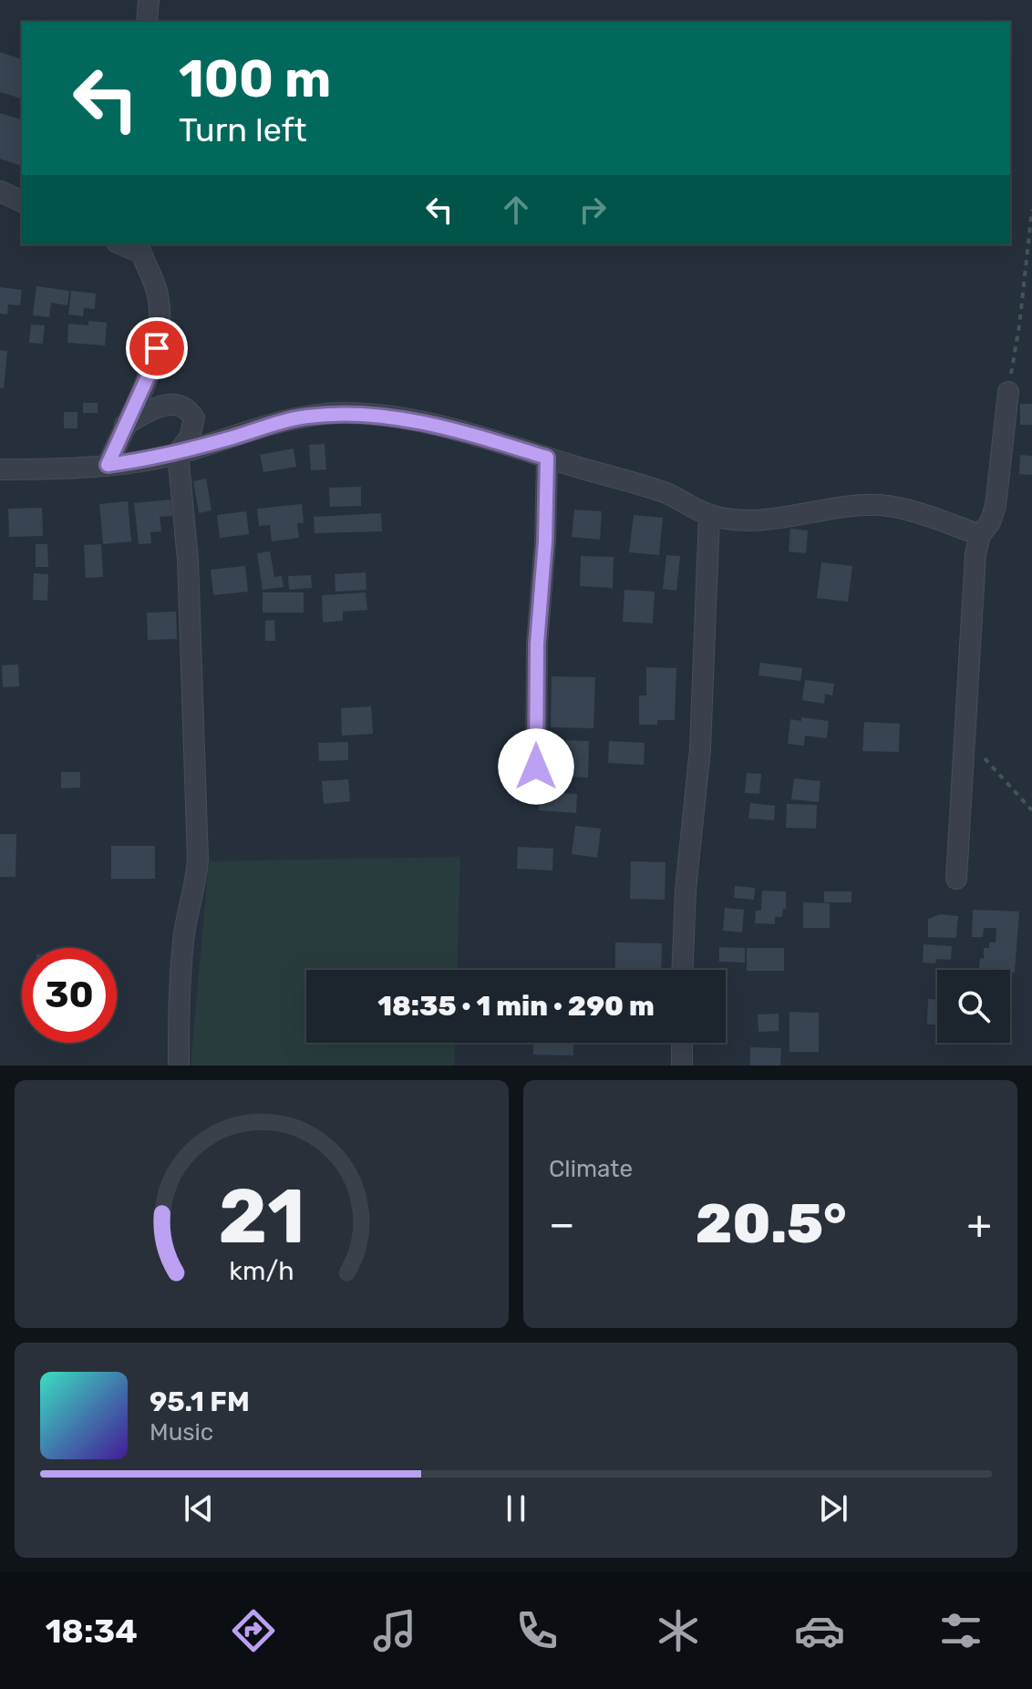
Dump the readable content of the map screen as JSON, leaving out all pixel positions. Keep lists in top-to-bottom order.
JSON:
{
  "page": {
    "turn": ["100 m", "Turn left"],
    "limit": "30",
    "trip": "18:35 · 1 min · 290 m",
    "tile": "Climate",
    "heat": ["−", "20.5°", "+"],
    "song": ["95.1 FM", "Music"],
    "tabs": "18:34",
    "gauge": ["21", "km/h"]
  }
}
